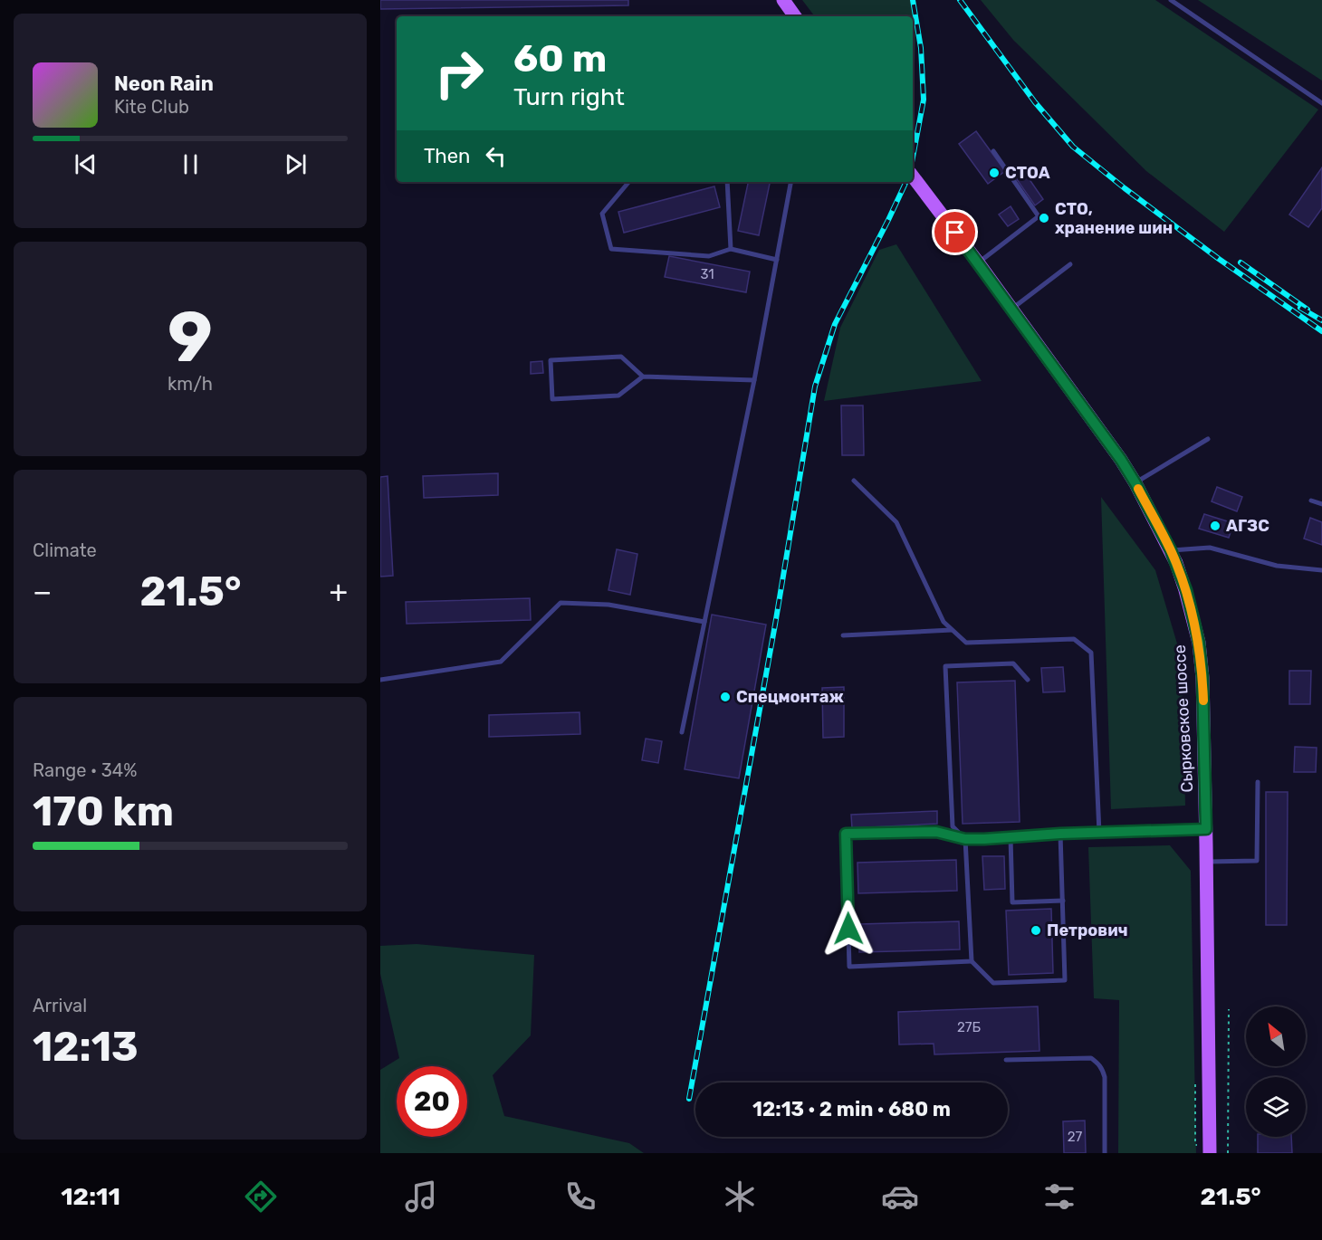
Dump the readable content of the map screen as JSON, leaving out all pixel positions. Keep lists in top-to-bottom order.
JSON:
{
  "streets": {
    "main road": ["Сырковское шоссе"]
  },
  "places": [
    "СТОА",
    "СТО, хранение шин",
    "АГЗС",
    "Спецмонтаж",
    "Петрович"
  ],
  "house_numbers": ["31", "27Б", "27"],
  "north": "top left",
  "page": {
    "turn": ["60 m", "Turn right"],
    "song": ["Neon Rain", "Kite Club"],
    "then": "Then",
    "tile": [
      ["9", "km/h"],
      "Climate",
      ["Range · 34%", "170 km"],
      ["Arrival", "12:13"]
    ],
    "heat": ["−", "21.5°", "+"],
    "limit": "20",
    "trip": "12:13 · 2 min · 680 m",
    "tabs": ["12:11", "21.5°"]
  }
}
